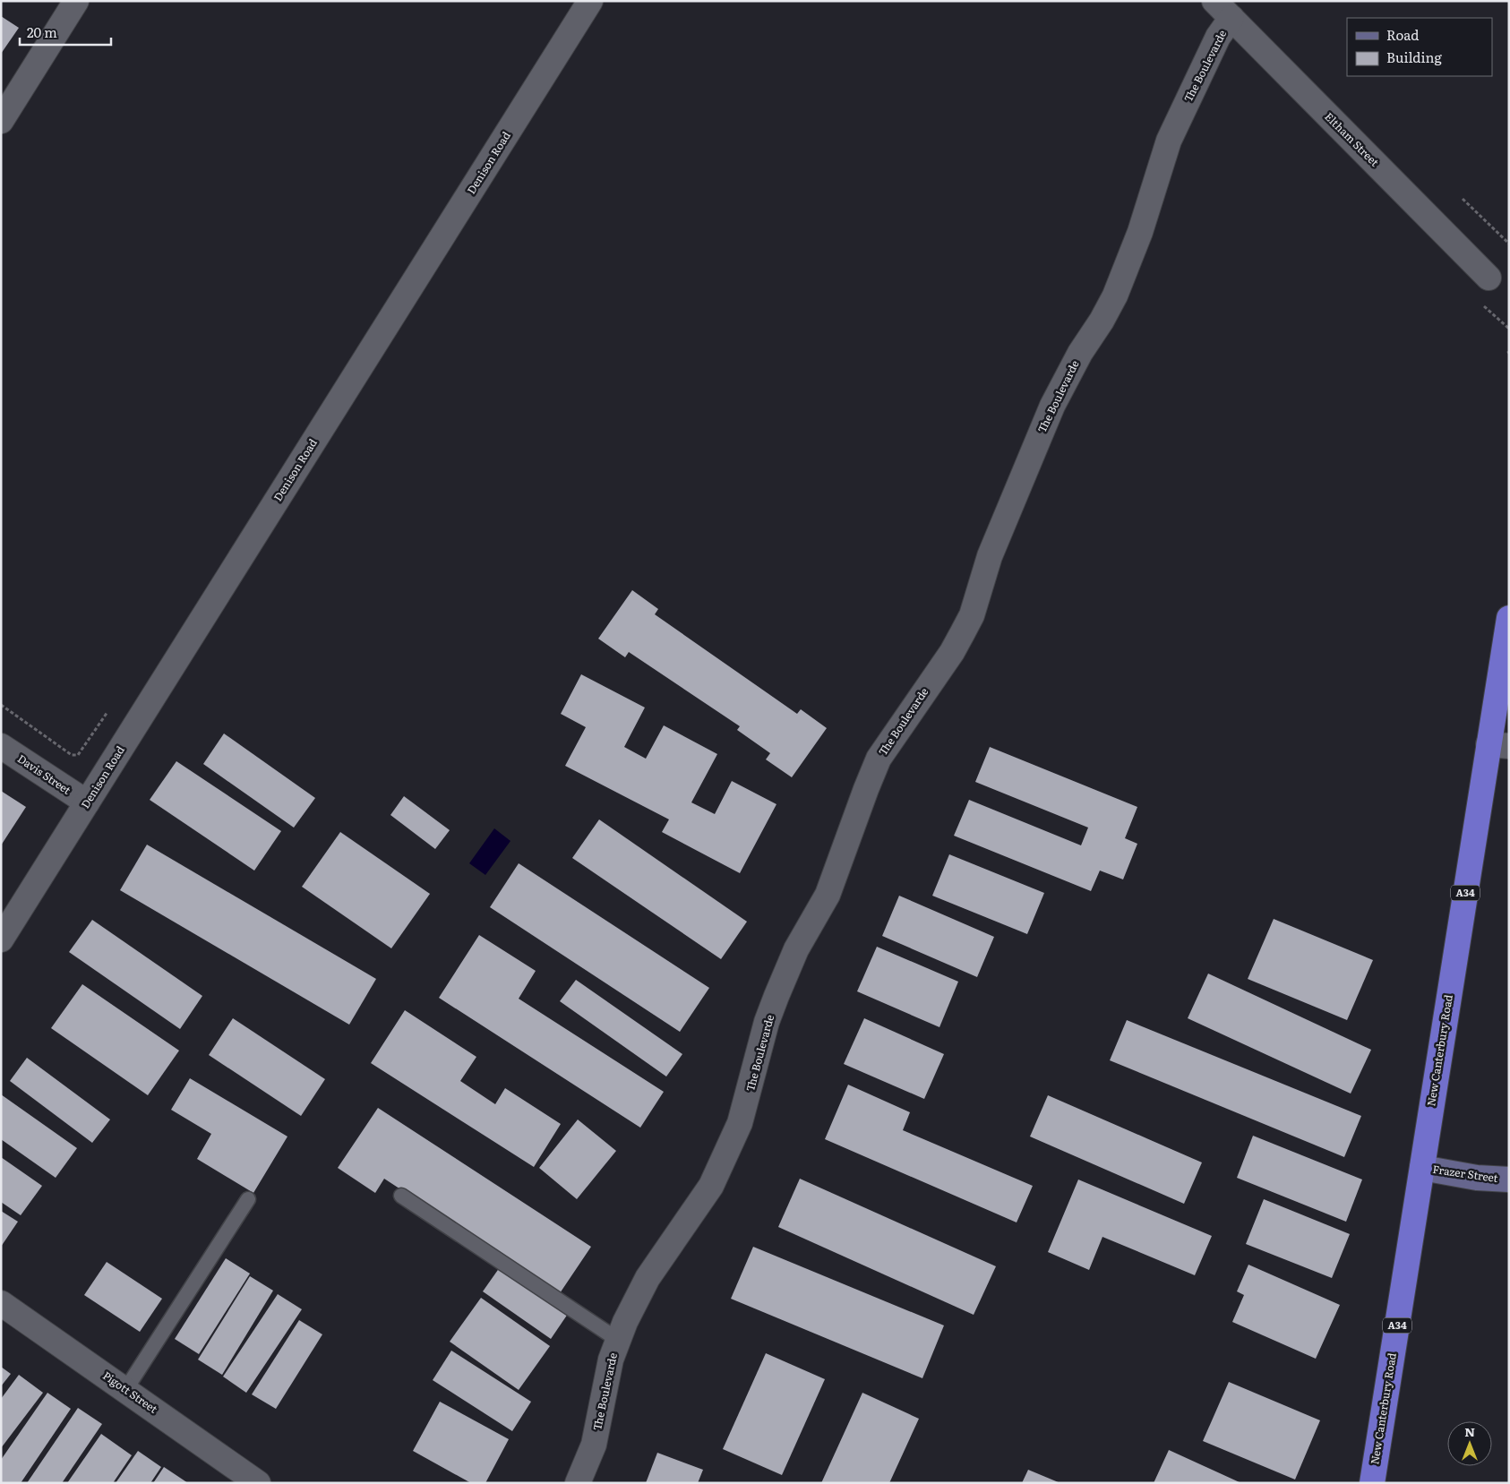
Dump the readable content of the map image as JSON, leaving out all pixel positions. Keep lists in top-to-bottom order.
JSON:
{
  "streets": {
    "highway": ["A34", "New Canterbury Road"],
    "main road": ["Frazer Street"],
    "street": [
      "The Boulevarde",
      "Eltham Street",
      "Denison Road",
      "Davis Street",
      "Pigott Street"
    ]
  },
  "crossings": [
    ["The Boulevarde", "Eltham Street"],
    ["Denison Road", "Davis Street"],
    ["New Canterbury Road", "Frazer Street"]
  ],
  "legend": ["Road", "Building"],
  "scale_bar": "20 m",
  "north": "top"
}
